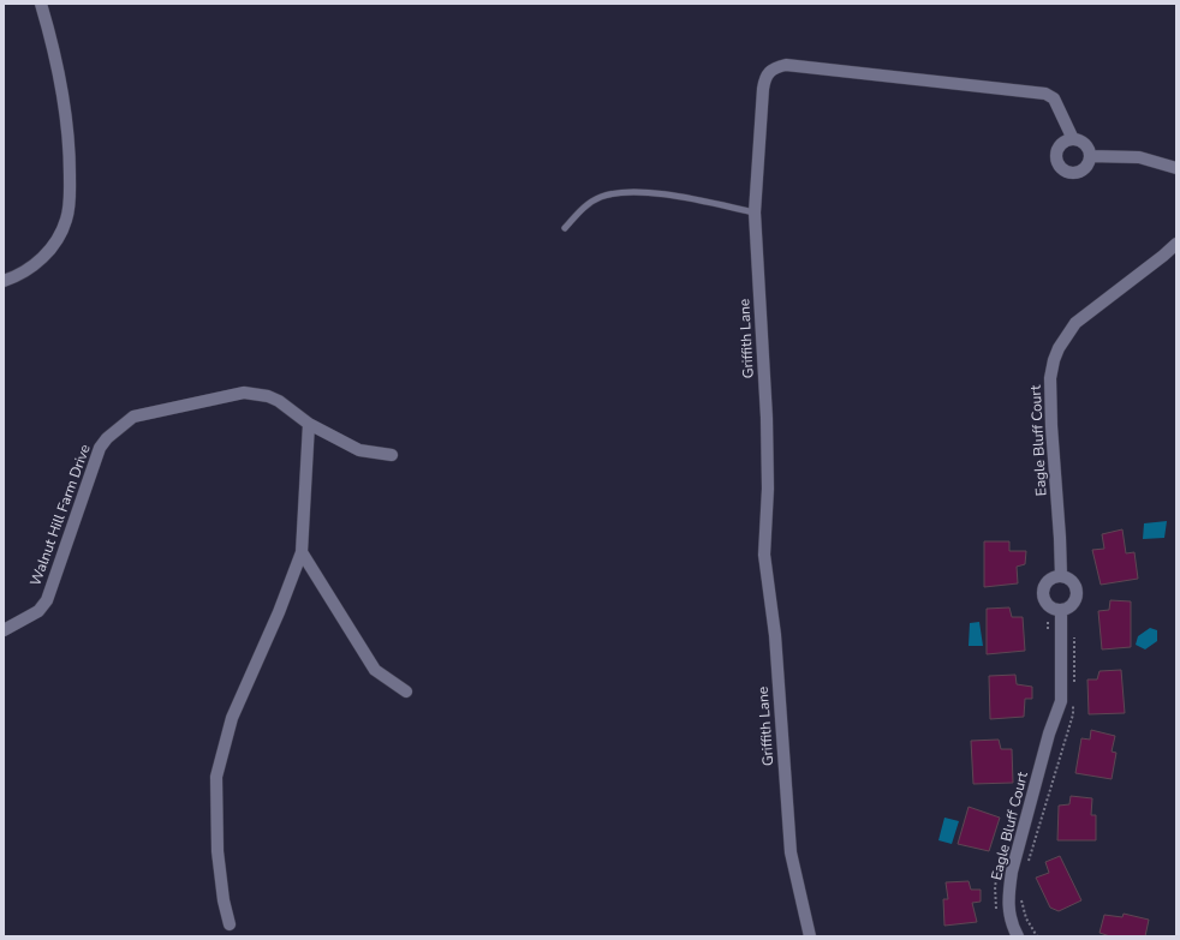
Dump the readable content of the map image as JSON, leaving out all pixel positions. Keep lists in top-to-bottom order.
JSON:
{
  "streets": {
    "street": ["Griffith Lane", "Eagle Bluff Court", "Walnut Hill Farm Drive"]
  }
}
